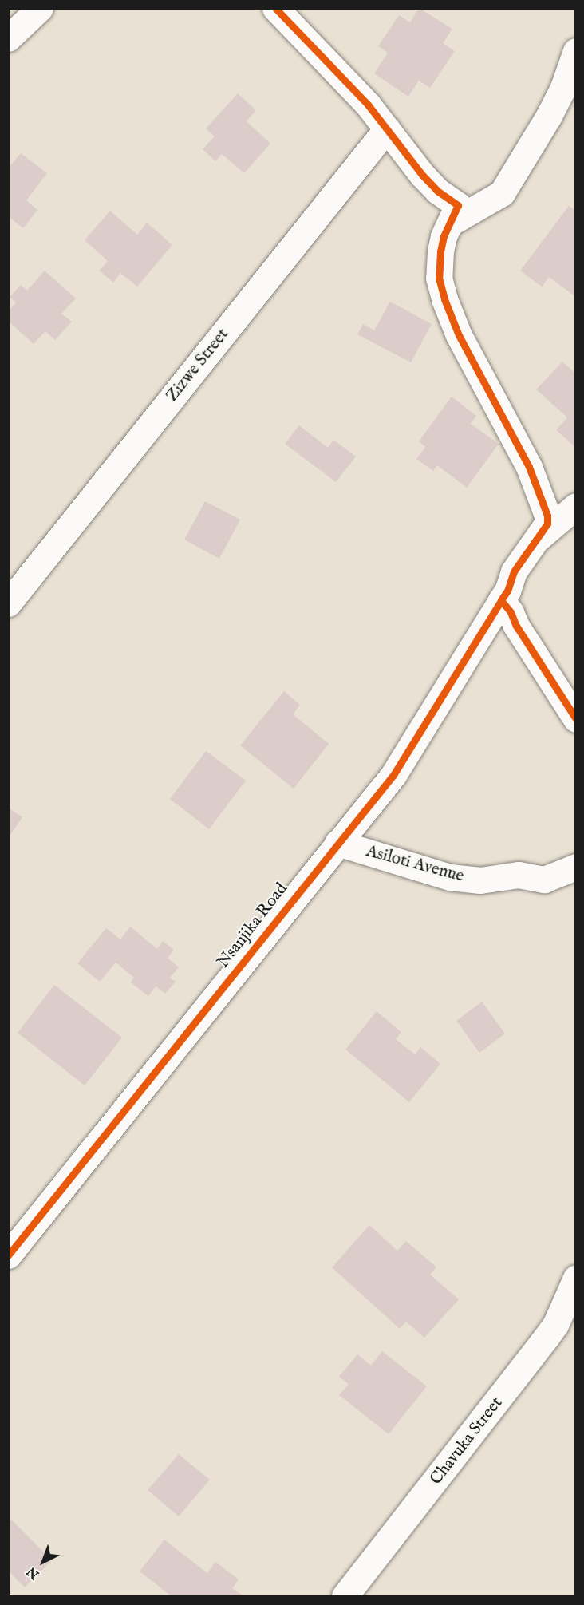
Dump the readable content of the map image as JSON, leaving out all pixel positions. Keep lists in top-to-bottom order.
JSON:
{
  "streets": {
    "street": [
      "Zizwe Street",
      "Asiloti Avenue",
      "Nsanjika Road",
      "Chavuka Street"
    ]
  },
  "crossings": [
    ["Asiloti Avenue", "Nsanjika Road"]
  ],
  "north": "bottom left"
}
